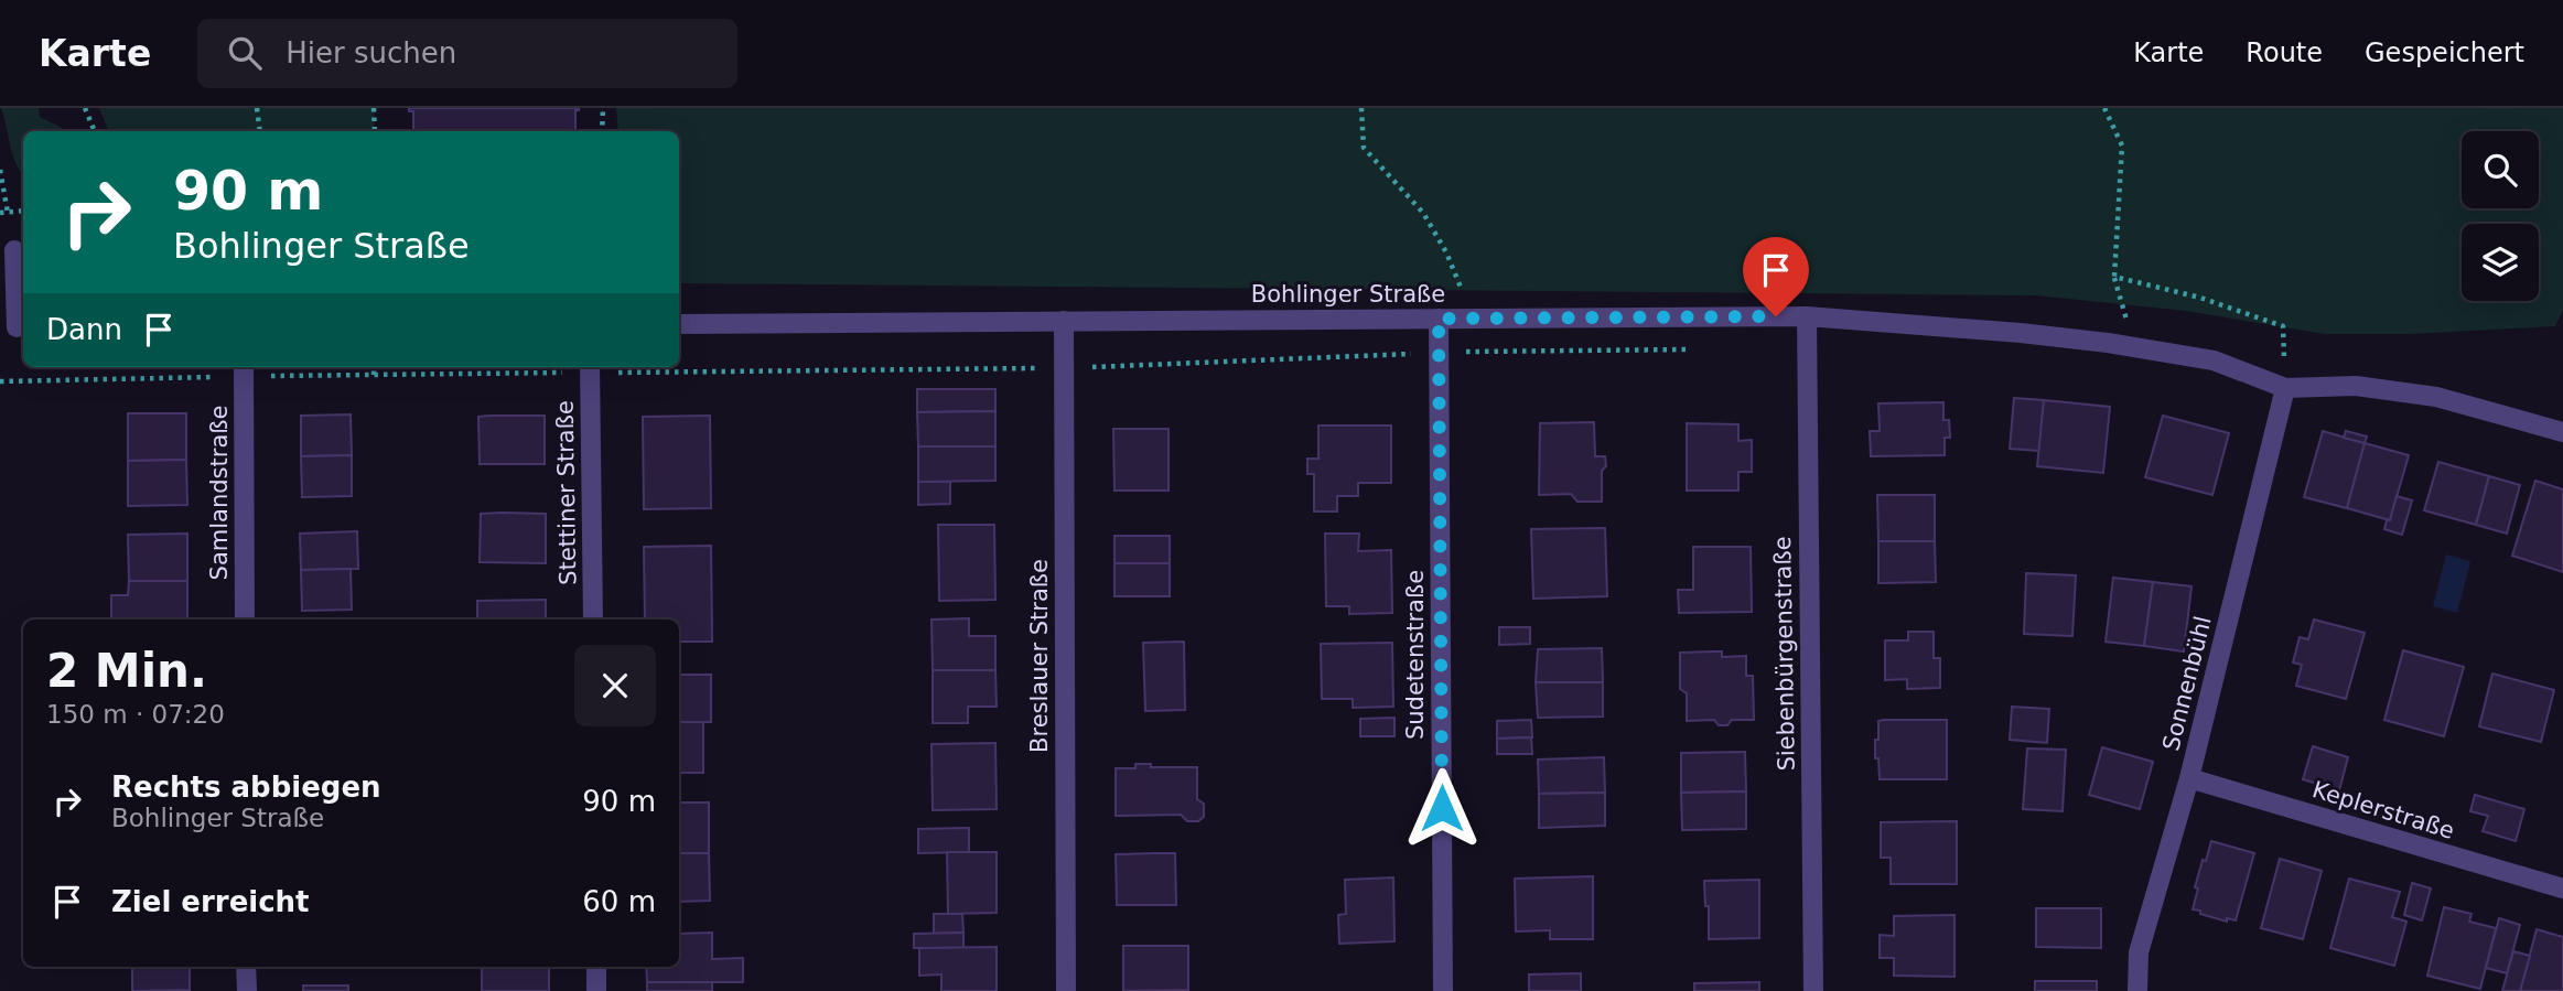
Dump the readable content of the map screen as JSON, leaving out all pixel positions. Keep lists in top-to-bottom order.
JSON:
{
  "streets": {
    "street": [
      "Bohlinger Straße",
      "Samlandstraße",
      "Stettiner Straße",
      "Siebenbürgenstraße",
      "Sudetenstraße",
      "Breslauer Straße",
      "Sonnenbühl",
      "Keplerstraße"
    ]
  },
  "crossings": [
    ["Bohlinger Straße", "Siebenbürgenstraße"],
    ["Bohlinger Straße", "Sudetenstraße"],
    ["Bohlinger Straße", "Breslauer Straße"],
    ["Bohlinger Straße", "Sonnenbühl"],
    ["Sonnenbühl", "Keplerstraße"]
  ],
  "page": {
    "header": "Karte",
    "search": "Hier suchen",
    "nav": ["Karte", "Route", "Gespeichert"],
    "turn": ["90 m", "Bohlinger Straße"],
    "then": "Dann",
    "heading": ["2 Min.", "150 m · 07:20"],
    "list": [
      {
        "name": "Rechts abbiegen",
        "note": "Bohlinger Straße",
        "value": "90 m"
      },
      {
        "name": "Ziel erreicht",
        "value": "60 m"
      }
    ]
  }
}
